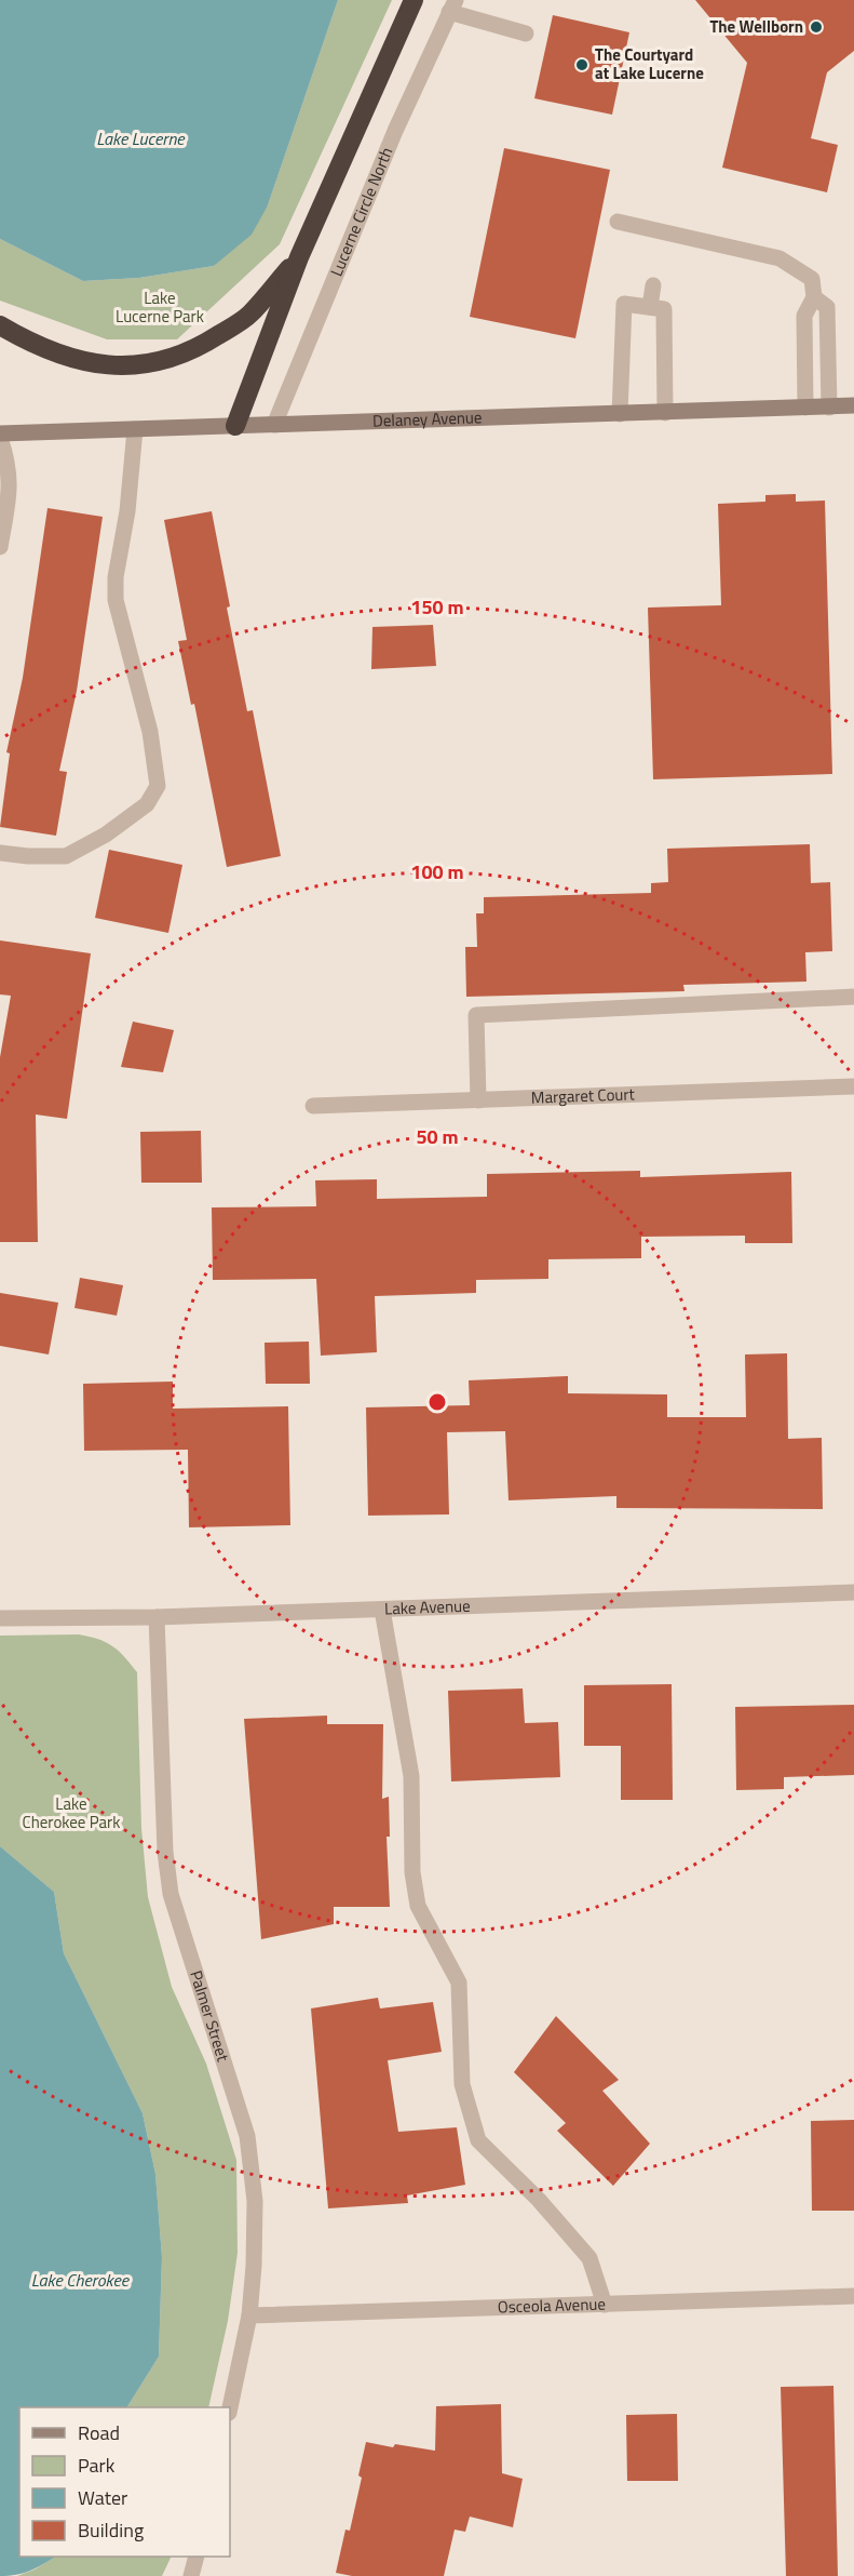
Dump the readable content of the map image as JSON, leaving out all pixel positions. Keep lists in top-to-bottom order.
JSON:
{
  "streets": {
    "street": [
      "Lucerne Circle North",
      "Delaney Avenue",
      "Margaret Court",
      "Lake Avenue",
      "Palmer Street",
      "Osceola Avenue"
    ]
  },
  "crossings": [
    ["Lucerne Circle North", "Delaney Avenue"],
    ["Lake Avenue", "Palmer Street"],
    ["Palmer Street", "Osceola Avenue"]
  ],
  "water": ["Lake Lucerne", "Lake Cherokee"],
  "parks": ["Lake Lucerne Park", "Lake Cherokee Park"],
  "places": ["The Wellborn", "The Courtyard at Lake Lucerne"],
  "legend": [
    "Road",
    "Park",
    "Water",
    "Building"
  ],
  "rings": ["150 m", "100 m", "50 m"]
}
